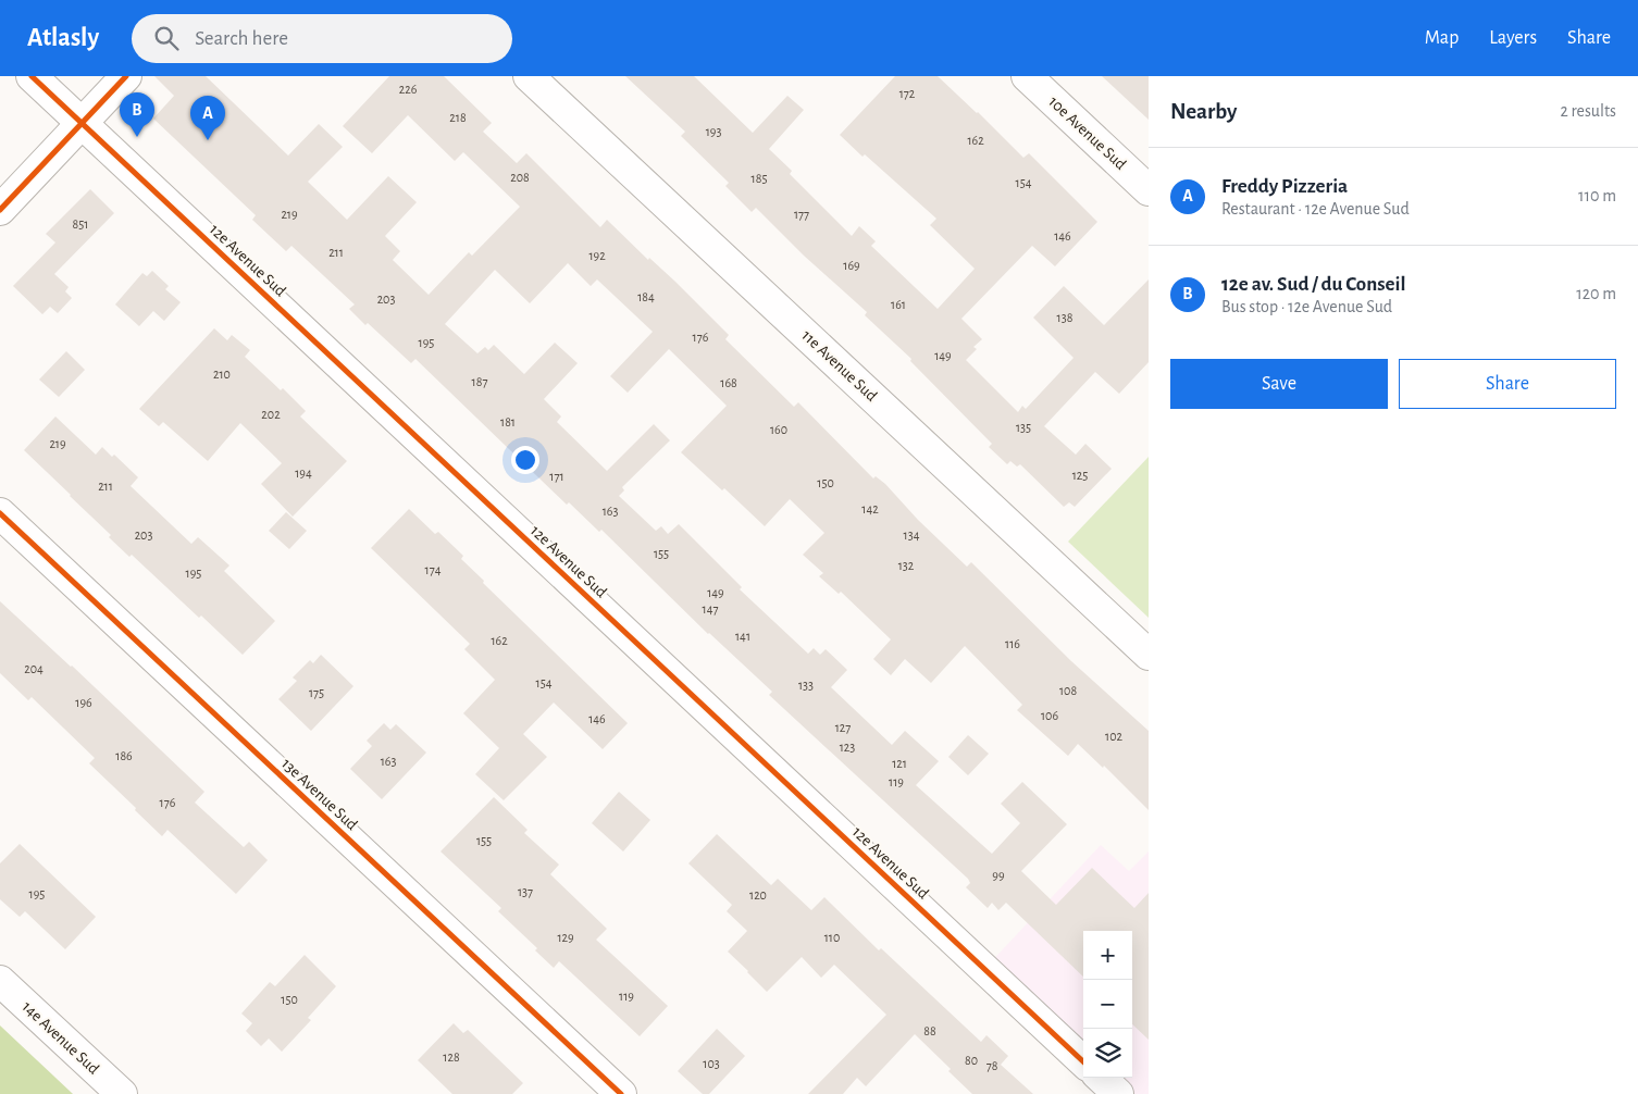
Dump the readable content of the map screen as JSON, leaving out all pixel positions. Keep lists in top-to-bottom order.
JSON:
{
  "streets": {
    "main road": [
      "10e Avenue Sud",
      "12e Avenue Sud",
      "11e Avenue Sud",
      "13e Avenue Sud",
      "14e Avenue Sud"
    ]
  },
  "house_numbers": [
    "226",
    "172",
    "218",
    "193",
    "162",
    "208",
    "185",
    "154",
    "219",
    "177",
    "851",
    "146",
    "211",
    "192",
    "169",
    "184",
    "203",
    "161",
    "138",
    "176",
    "195",
    "149",
    "210",
    "187",
    "168",
    "202",
    "181",
    "135",
    "160",
    "219",
    "194",
    "125",
    "171",
    "150",
    "211",
    "142",
    "163",
    "203",
    "134",
    "155",
    "132",
    "174",
    "195",
    "149",
    "147",
    "141",
    "162",
    "116",
    "204",
    "154",
    "133",
    "108",
    "175",
    "196",
    "106",
    "146",
    "127",
    "102",
    "123",
    "186",
    "163",
    "121",
    "119",
    "176",
    "155",
    "99",
    "137",
    "195",
    "120",
    "129",
    "110",
    "119",
    "150",
    "88",
    "128",
    "80",
    "103",
    "78"
  ],
  "page": {
    "header": "Atlasly",
    "search": "Search here",
    "nav": ["Map", "Layers", "Share"],
    "heading": ["Nearby", "2 results"],
    "pins": ["B", "A"],
    "list": [
      {
        "mark": "A",
        "name": "Freddy Pizzeria",
        "note": "Restaurant · 12e Avenue Sud",
        "value": "110 m"
      },
      {
        "mark": "B",
        "name": "12e av. Sud / du Conseil",
        "note": "Bus stop · 12e Avenue Sud",
        "value": "120 m"
      }
    ],
    "buttons": ["Save", "Share"],
    "map_buttons": ["+", "−"]
  }
}
